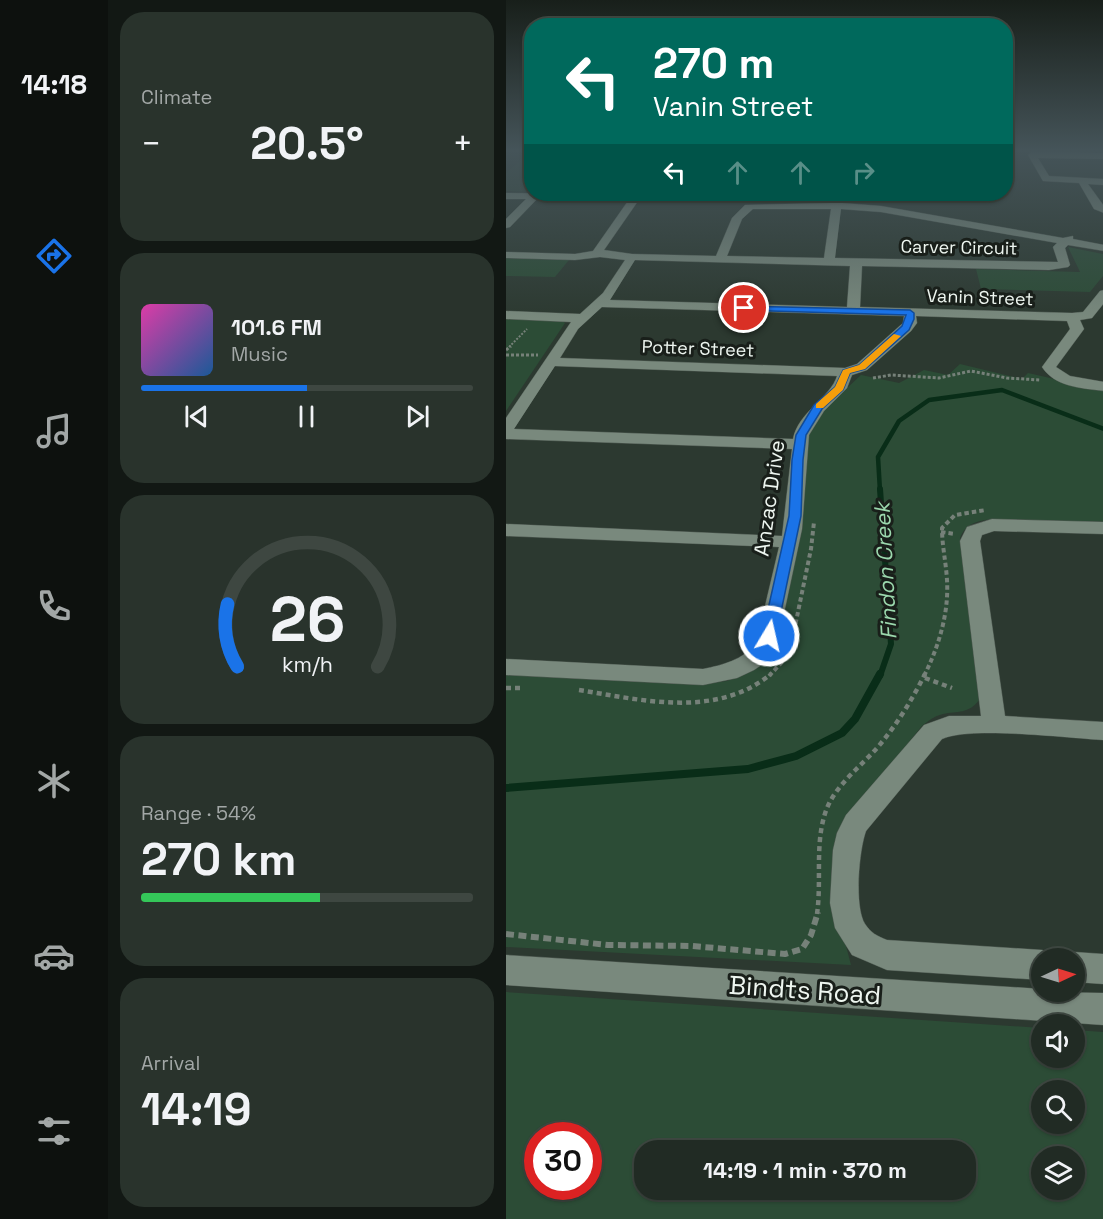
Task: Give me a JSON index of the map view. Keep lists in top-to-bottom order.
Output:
{
  "streets": {
    "street": [
      "Carver Circuit",
      "Vanin Street",
      "Potter Street",
      "Anzac Drive",
      "Bindts Road"
    ]
  },
  "crossings": [
    ["Potter Street", "Anzac Drive"]
  ],
  "water": ["Findon Creek"],
  "north": "right",
  "page": {
    "tabs": "14:18",
    "tile": [
      "Climate",
      ["Range · 54%", "270 km"],
      ["Arrival", "14:19"]
    ],
    "turn": ["270 m", "Vanin Street"],
    "heat": ["−", "20.5°", "+"],
    "song": ["101.6 FM", "Music"],
    "limit": "30",
    "trip": "14:19 · 1 min · 370 m",
    "gauge": ["26", "km/h"]
  }
}
